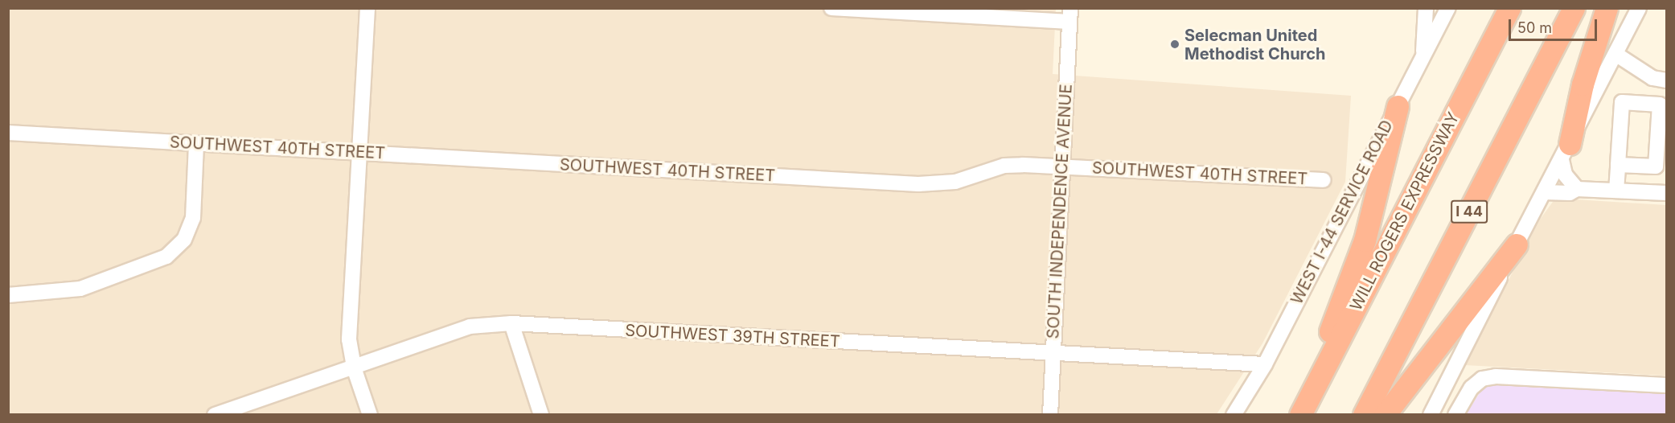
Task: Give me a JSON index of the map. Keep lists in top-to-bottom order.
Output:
{
  "streets": {
    "highway": ["WILL ROGERS EXPRESSWAY", "I 44"],
    "street": [
      "SOUTHWEST 40TH STREET",
      "SOUTH INDEPENDENCE AVENUE",
      "WEST I-44 SERVICE ROAD",
      "SOUTHWEST 39TH STREET"
    ]
  },
  "crossings": [
    ["SOUTHWEST 40TH STREET", "SOUTH INDEPENDENCE AVENUE"],
    ["SOUTH INDEPENDENCE AVENUE", "SOUTHWEST 39TH STREET"],
    ["WEST I-44 SERVICE ROAD", "SOUTHWEST 39TH STREET"]
  ],
  "places": ["Selecman United Methodist Church"],
  "scale_bar": "50 m"
}
